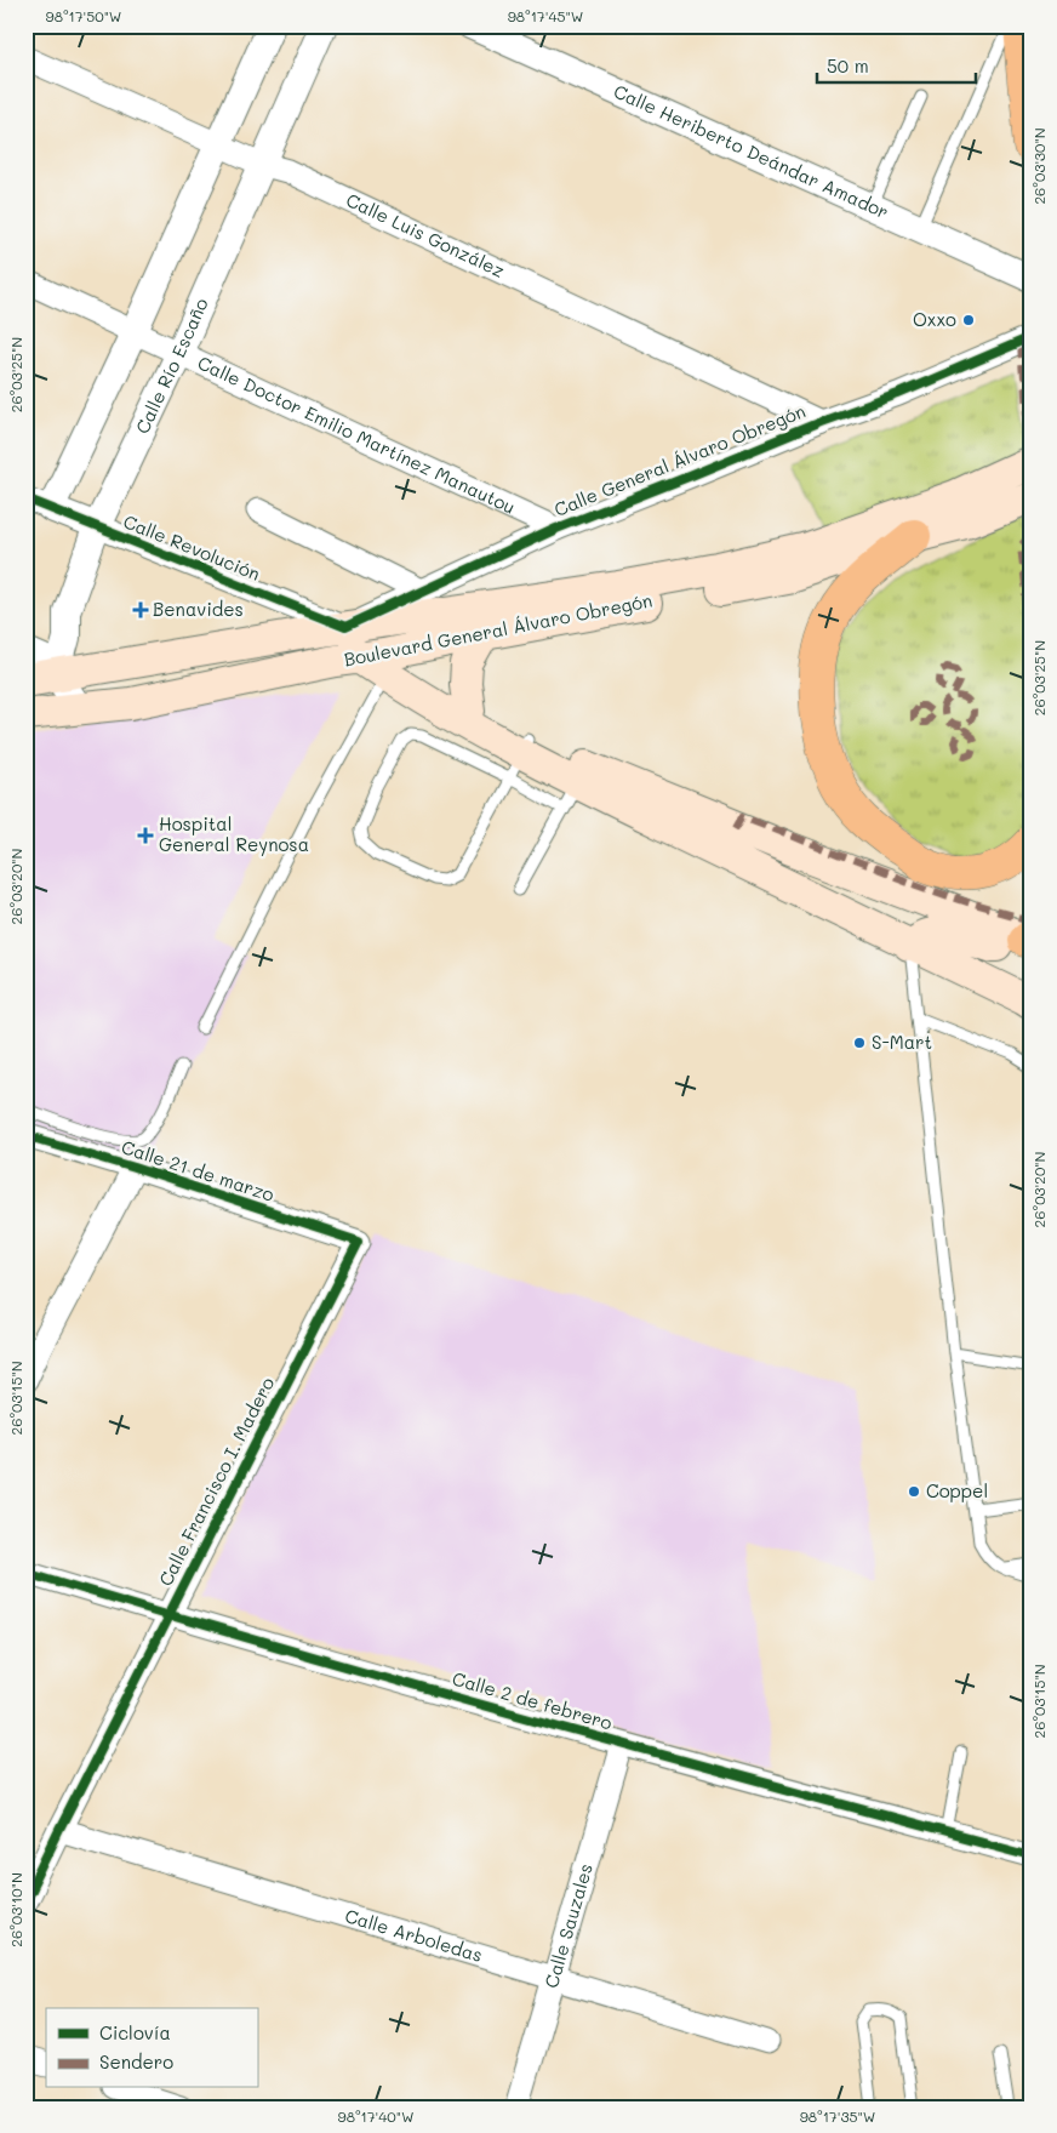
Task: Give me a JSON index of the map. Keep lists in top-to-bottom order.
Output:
{
  "streets": {
    "main road": ["Boulevard General Álvaro Obregón"],
    "street": [
      "Calle Heriberto Deándar Amador",
      "Calle Luis González",
      "Calle Río Escaño",
      "Calle Doctor Emilio Martínez Manautou",
      "Calle General Álvaro Obregón",
      "Calle Revolución",
      "Calle 21 de marzo",
      "Calle Francisco I. Madero",
      "Calle 2 de febrero",
      "Calle Sauzales",
      "Calle Arboledas"
    ]
  },
  "crossings": [
    ["Calle Luis González", "Calle Río Escaño"],
    ["Calle Luis González", "Calle General Álvaro Obregón"],
    ["Calle Río Escaño", "Calle Doctor Emilio Martínez Manautou"],
    ["Calle Río Escaño", "Calle Revolución"],
    ["Calle Río Escaño", "Boulevard General Álvaro Obregón"],
    ["Calle Doctor Emilio Martínez Manautou", "Calle General Álvaro Obregón"],
    ["Calle General Álvaro Obregón", "Calle Revolución"],
    ["Calle General Álvaro Obregón", "Boulevard General Álvaro Obregón"],
    ["Calle Revolución", "Boulevard General Álvaro Obregón"],
    ["Calle 21 de marzo", "Calle Francisco I. Madero"],
    ["Calle Francisco I. Madero", "Calle 2 de febrero"],
    ["Calle Francisco I. Madero", "Calle Arboledas"],
    ["Calle 2 de febrero", "Calle Sauzales"],
    ["Calle Sauzales", "Calle Arboledas"]
  ],
  "places": {
    "other": ["Oxxo", "S-Mart", "Coppel"],
    "health": ["Benavides", "Hospital General Reynosa"]
  },
  "legend": ["Ciclovía", "Sendero"],
  "scale_bar": "50 m",
  "coordinates": [
    "98°17'50\"W",
    "98°17'45\"W",
    "26°03'30\"N",
    "26°03'25\"N",
    "26°03'20\"N",
    "26°03'15\"N",
    "26°03'10\"N",
    "98°17'40\"W",
    "98°17'35\"W"
  ]
}
